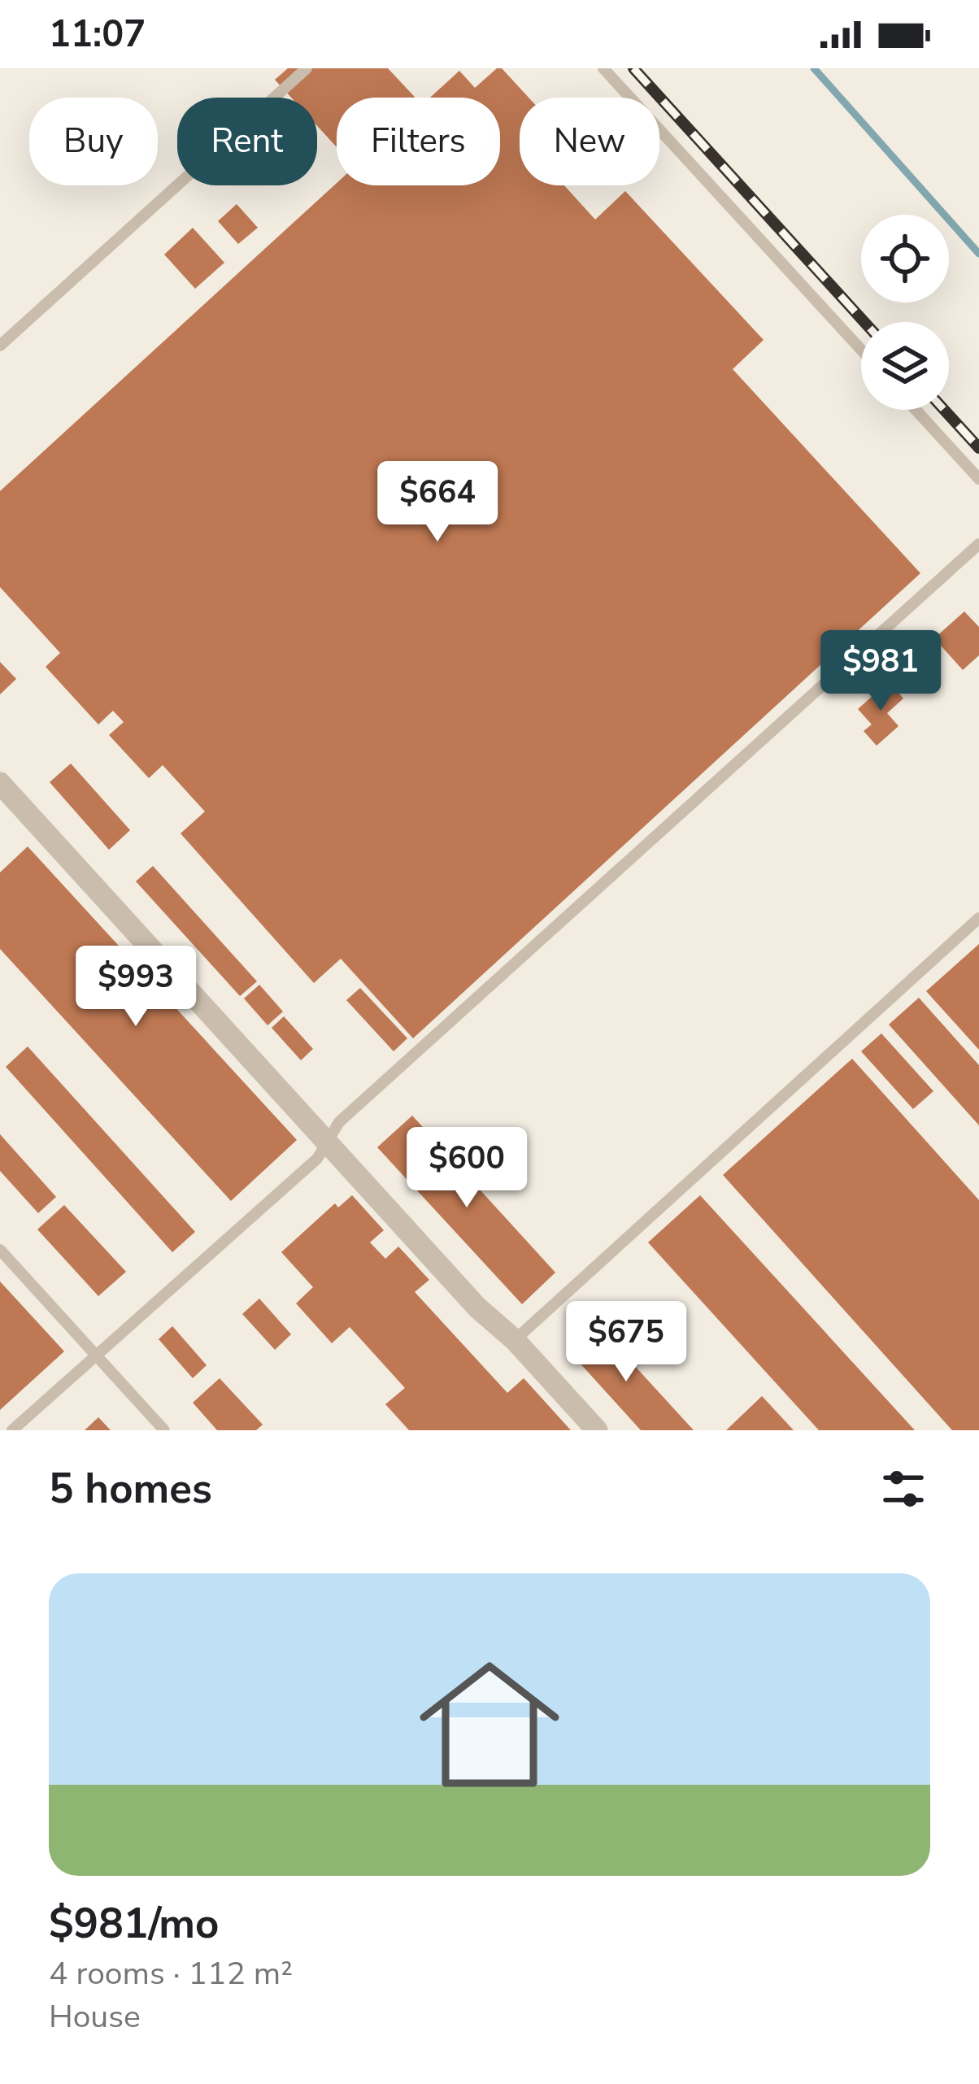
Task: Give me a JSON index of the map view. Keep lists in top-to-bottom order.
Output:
{
  "page": {
    "status": "11:07",
    "chip": [
      "Buy",
      "Rent",
      "Filters",
      "New"
    ],
    "price": [
      "$664",
      "$981",
      "$993",
      "$600",
      "$675"
    ],
    "heading": "5 homes",
    "list": [
      {
        "name": "$981/mo",
        "note": "4 rooms · 112 m² · House"
      }
    ]
  }
}
